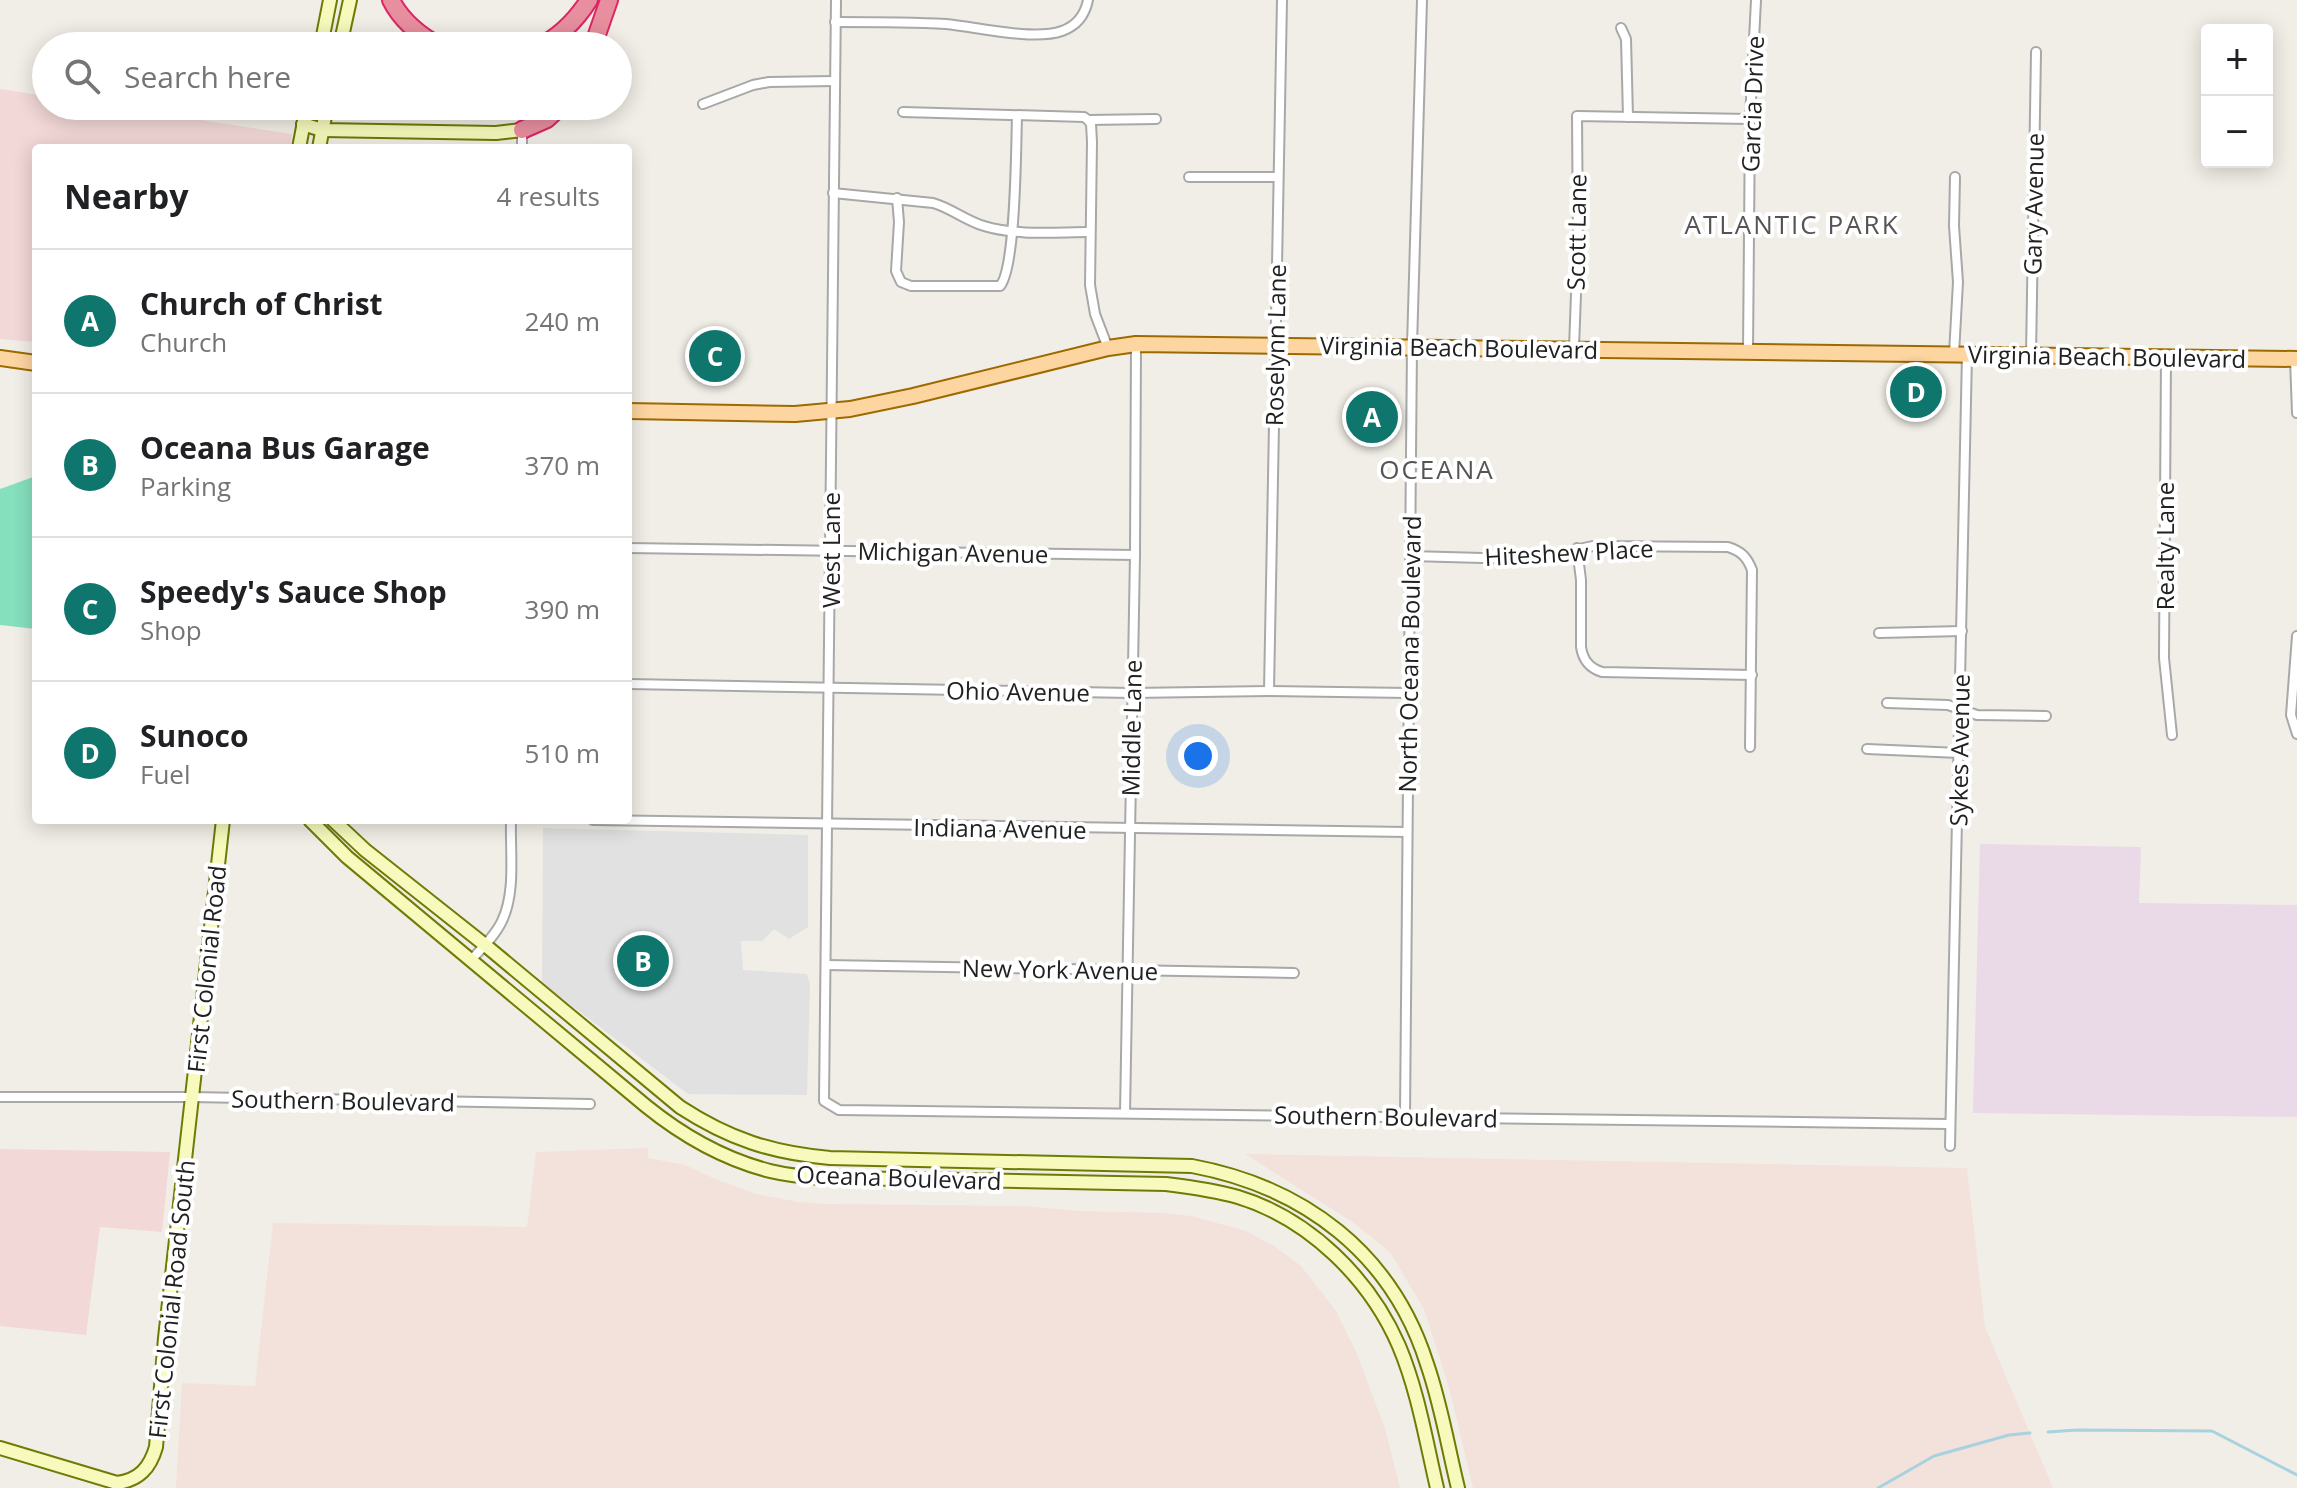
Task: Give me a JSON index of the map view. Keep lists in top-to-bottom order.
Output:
{
  "streets": {
    "main road": [
      "Virginia Beach Boulevard",
      "First Colonial Road",
      "Oceana Boulevard",
      "First Colonial Road South"
    ],
    "street": [
      "Garcia Drive",
      "Gary Avenue",
      "Scott Lane",
      "Roselynn Lane",
      "Realty Lane",
      "West Lane",
      "Michigan Avenue",
      "Hiteshew Place",
      "North Oceana Boulevard",
      "Ohio Avenue",
      "Middle Lane",
      "Sykes Avenue",
      "Indiana Avenue",
      "New York Avenue",
      "Southern Boulevard"
    ]
  },
  "crossings": [
    ["Garcia Drive", "Virginia Beach Boulevard"],
    ["Gary Avenue", "Virginia Beach Boulevard"],
    ["Scott Lane", "Virginia Beach Boulevard"],
    ["Roselynn Lane", "Virginia Beach Boulevard"],
    ["Roselynn Lane", "Ohio Avenue"],
    ["Virginia Beach Boulevard", "Realty Lane"],
    ["Virginia Beach Boulevard", "West Lane"],
    ["Virginia Beach Boulevard", "North Oceana Boulevard"],
    ["Virginia Beach Boulevard", "Middle Lane"],
    ["Virginia Beach Boulevard", "Sykes Avenue"],
    ["West Lane", "Michigan Avenue"],
    ["West Lane", "Ohio Avenue"],
    ["West Lane", "Indiana Avenue"],
    ["West Lane", "New York Avenue"],
    ["West Lane", "Southern Boulevard"],
    ["Michigan Avenue", "Middle Lane"],
    ["Hiteshew Place", "North Oceana Boulevard"],
    ["North Oceana Boulevard", "Ohio Avenue"],
    ["North Oceana Boulevard", "Indiana Avenue"],
    ["North Oceana Boulevard", "Southern Boulevard"],
    ["Ohio Avenue", "Middle Lane"],
    ["Middle Lane", "Indiana Avenue"],
    ["Middle Lane", "New York Avenue"],
    ["Middle Lane", "Southern Boulevard"],
    ["Sykes Avenue", "Southern Boulevard"],
    ["First Colonial Road", "Southern Boulevard"],
    ["First Colonial Road", "First Colonial Road South"]
  ],
  "districts": ["ATLANTIC PARK", "OCEANA"],
  "page": {
    "map_buttons": ["+", "−"],
    "search": "Search here",
    "heading": ["Nearby", "4 results"],
    "list": [
      {
        "mark": "A",
        "name": "Church of Christ",
        "note": "Church",
        "value": "240 m"
      },
      {
        "mark": "B",
        "name": "Oceana Bus Garage",
        "note": "Parking",
        "value": "370 m"
      },
      {
        "mark": "C",
        "name": "Speedy's Sauce Shop",
        "note": "Shop",
        "value": "390 m"
      },
      {
        "mark": "D",
        "name": "Sunoco",
        "note": "Fuel",
        "value": "510 m"
      }
    ],
    "pins": [
      "C",
      "D",
      "A",
      "B"
    ]
  }
}
